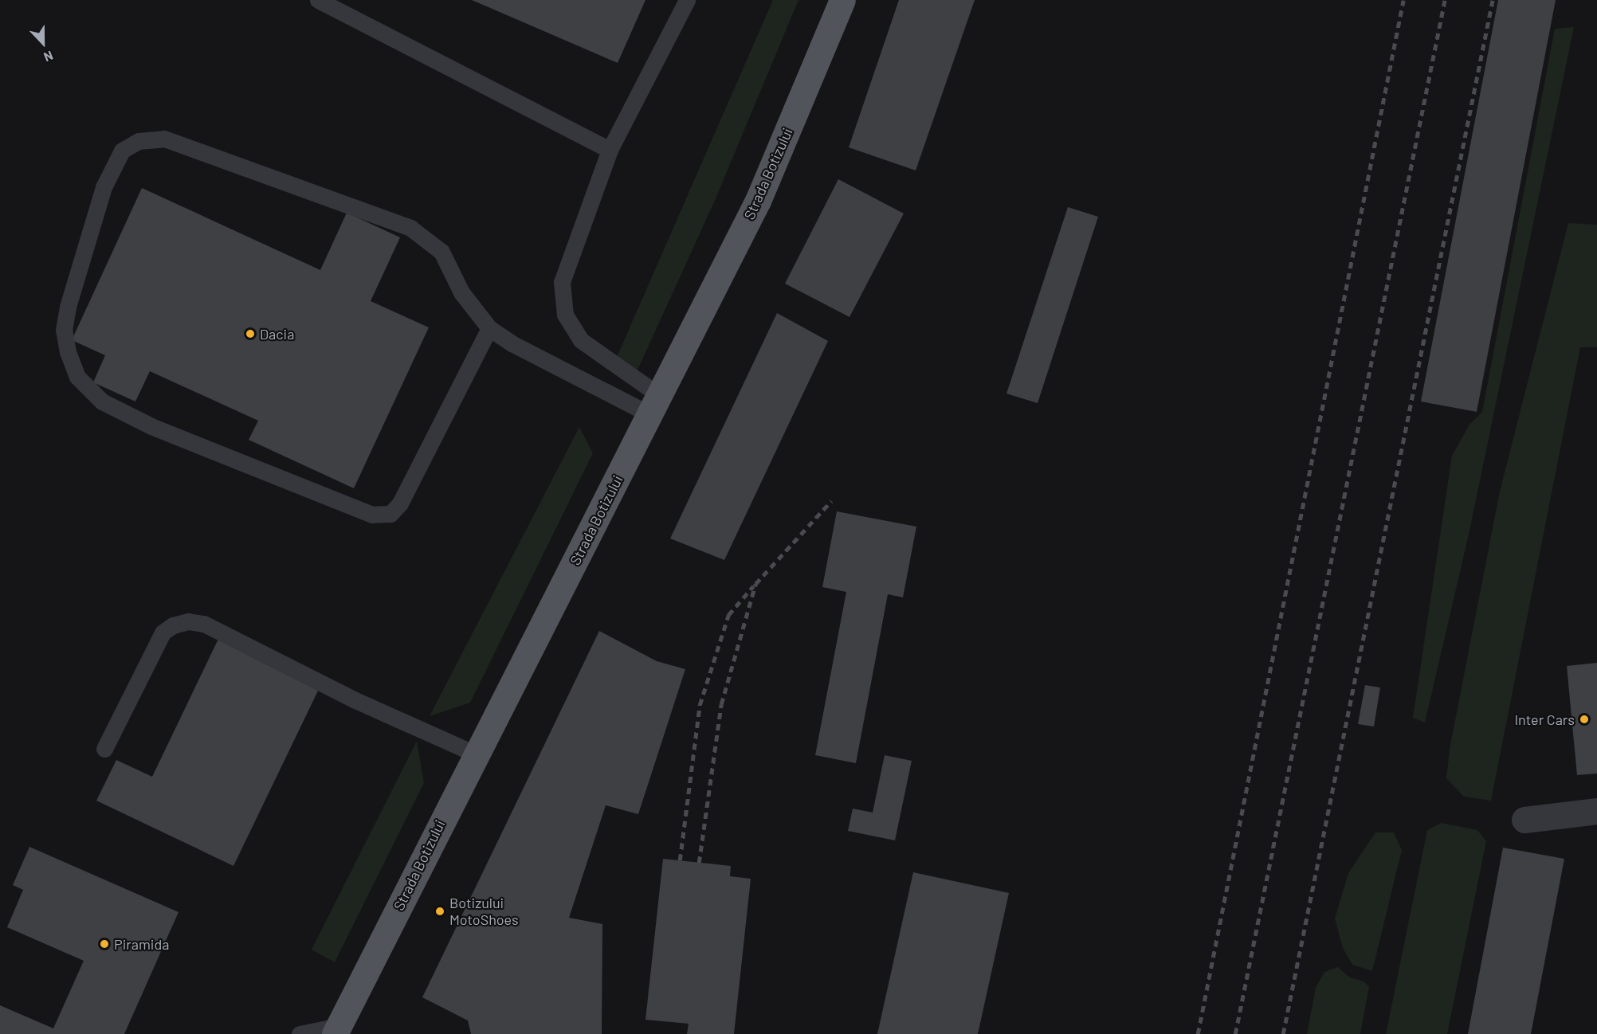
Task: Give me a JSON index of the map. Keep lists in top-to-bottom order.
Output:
{
  "streets": {
    "main road": ["Strada Botizului"]
  },
  "places": [
    "Dacia",
    "Inter Cars",
    "Botizului MotoShoes",
    "Piramida"
  ],
  "north": "bottom"
}
